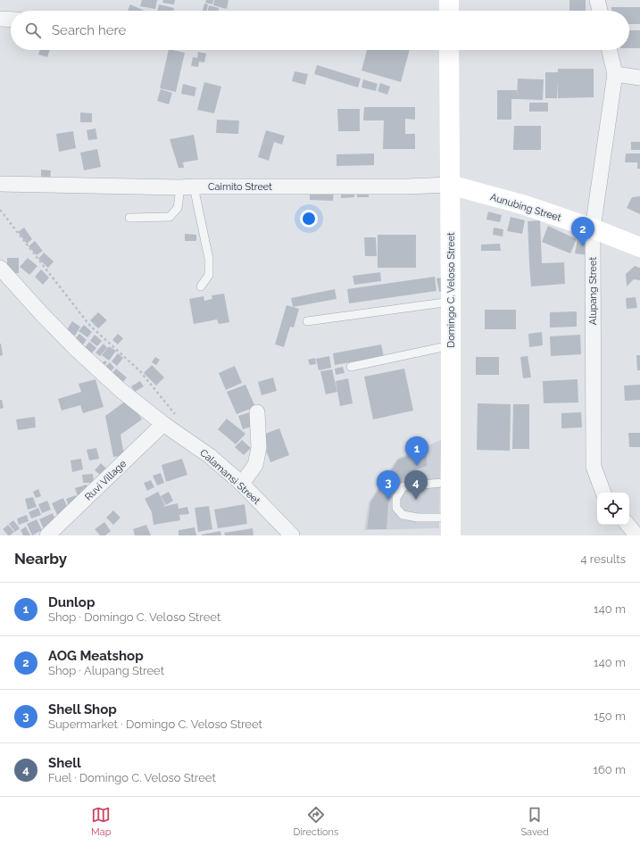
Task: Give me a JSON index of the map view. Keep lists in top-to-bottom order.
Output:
{
  "streets": {
    "main road": ["Aunubing Street", "Domingo C. Veloso Street"],
    "street": [
      "Caimito Street",
      "Alupang Street",
      "Calamansi Street",
      "Ruvi Village"
    ]
  },
  "crossings": [
    ["Caimito Street", "Aunubing Street"],
    ["Caimito Street", "Domingo C. Veloso Street"],
    ["Aunubing Street", "Domingo C. Veloso Street"],
    ["Aunubing Street", "Alupang Street"],
    ["Calamansi Street", "Ruvi Village"]
  ],
  "page": {
    "search": "Search here",
    "pins": [
      "2",
      "1",
      "3",
      "4"
    ],
    "heading": ["Nearby", "4 results"],
    "list": [
      {
        "mark": "1",
        "name": "Dunlop",
        "note": "Shop · Domingo C. Veloso Street",
        "value": "140 m"
      },
      {
        "mark": "2",
        "name": "AOG Meatshop",
        "note": "Shop · Alupang Street",
        "value": "140 m"
      },
      {
        "mark": "3",
        "name": "Shell Shop",
        "note": "Supermarket · Domingo C. Veloso Street",
        "value": "150 m"
      },
      {
        "mark": "4",
        "name": "Shell",
        "note": "Fuel · Domingo C. Veloso Street",
        "value": "160 m"
      }
    ],
    "nav": ["Map", "Directions", "Saved"]
  }
}
